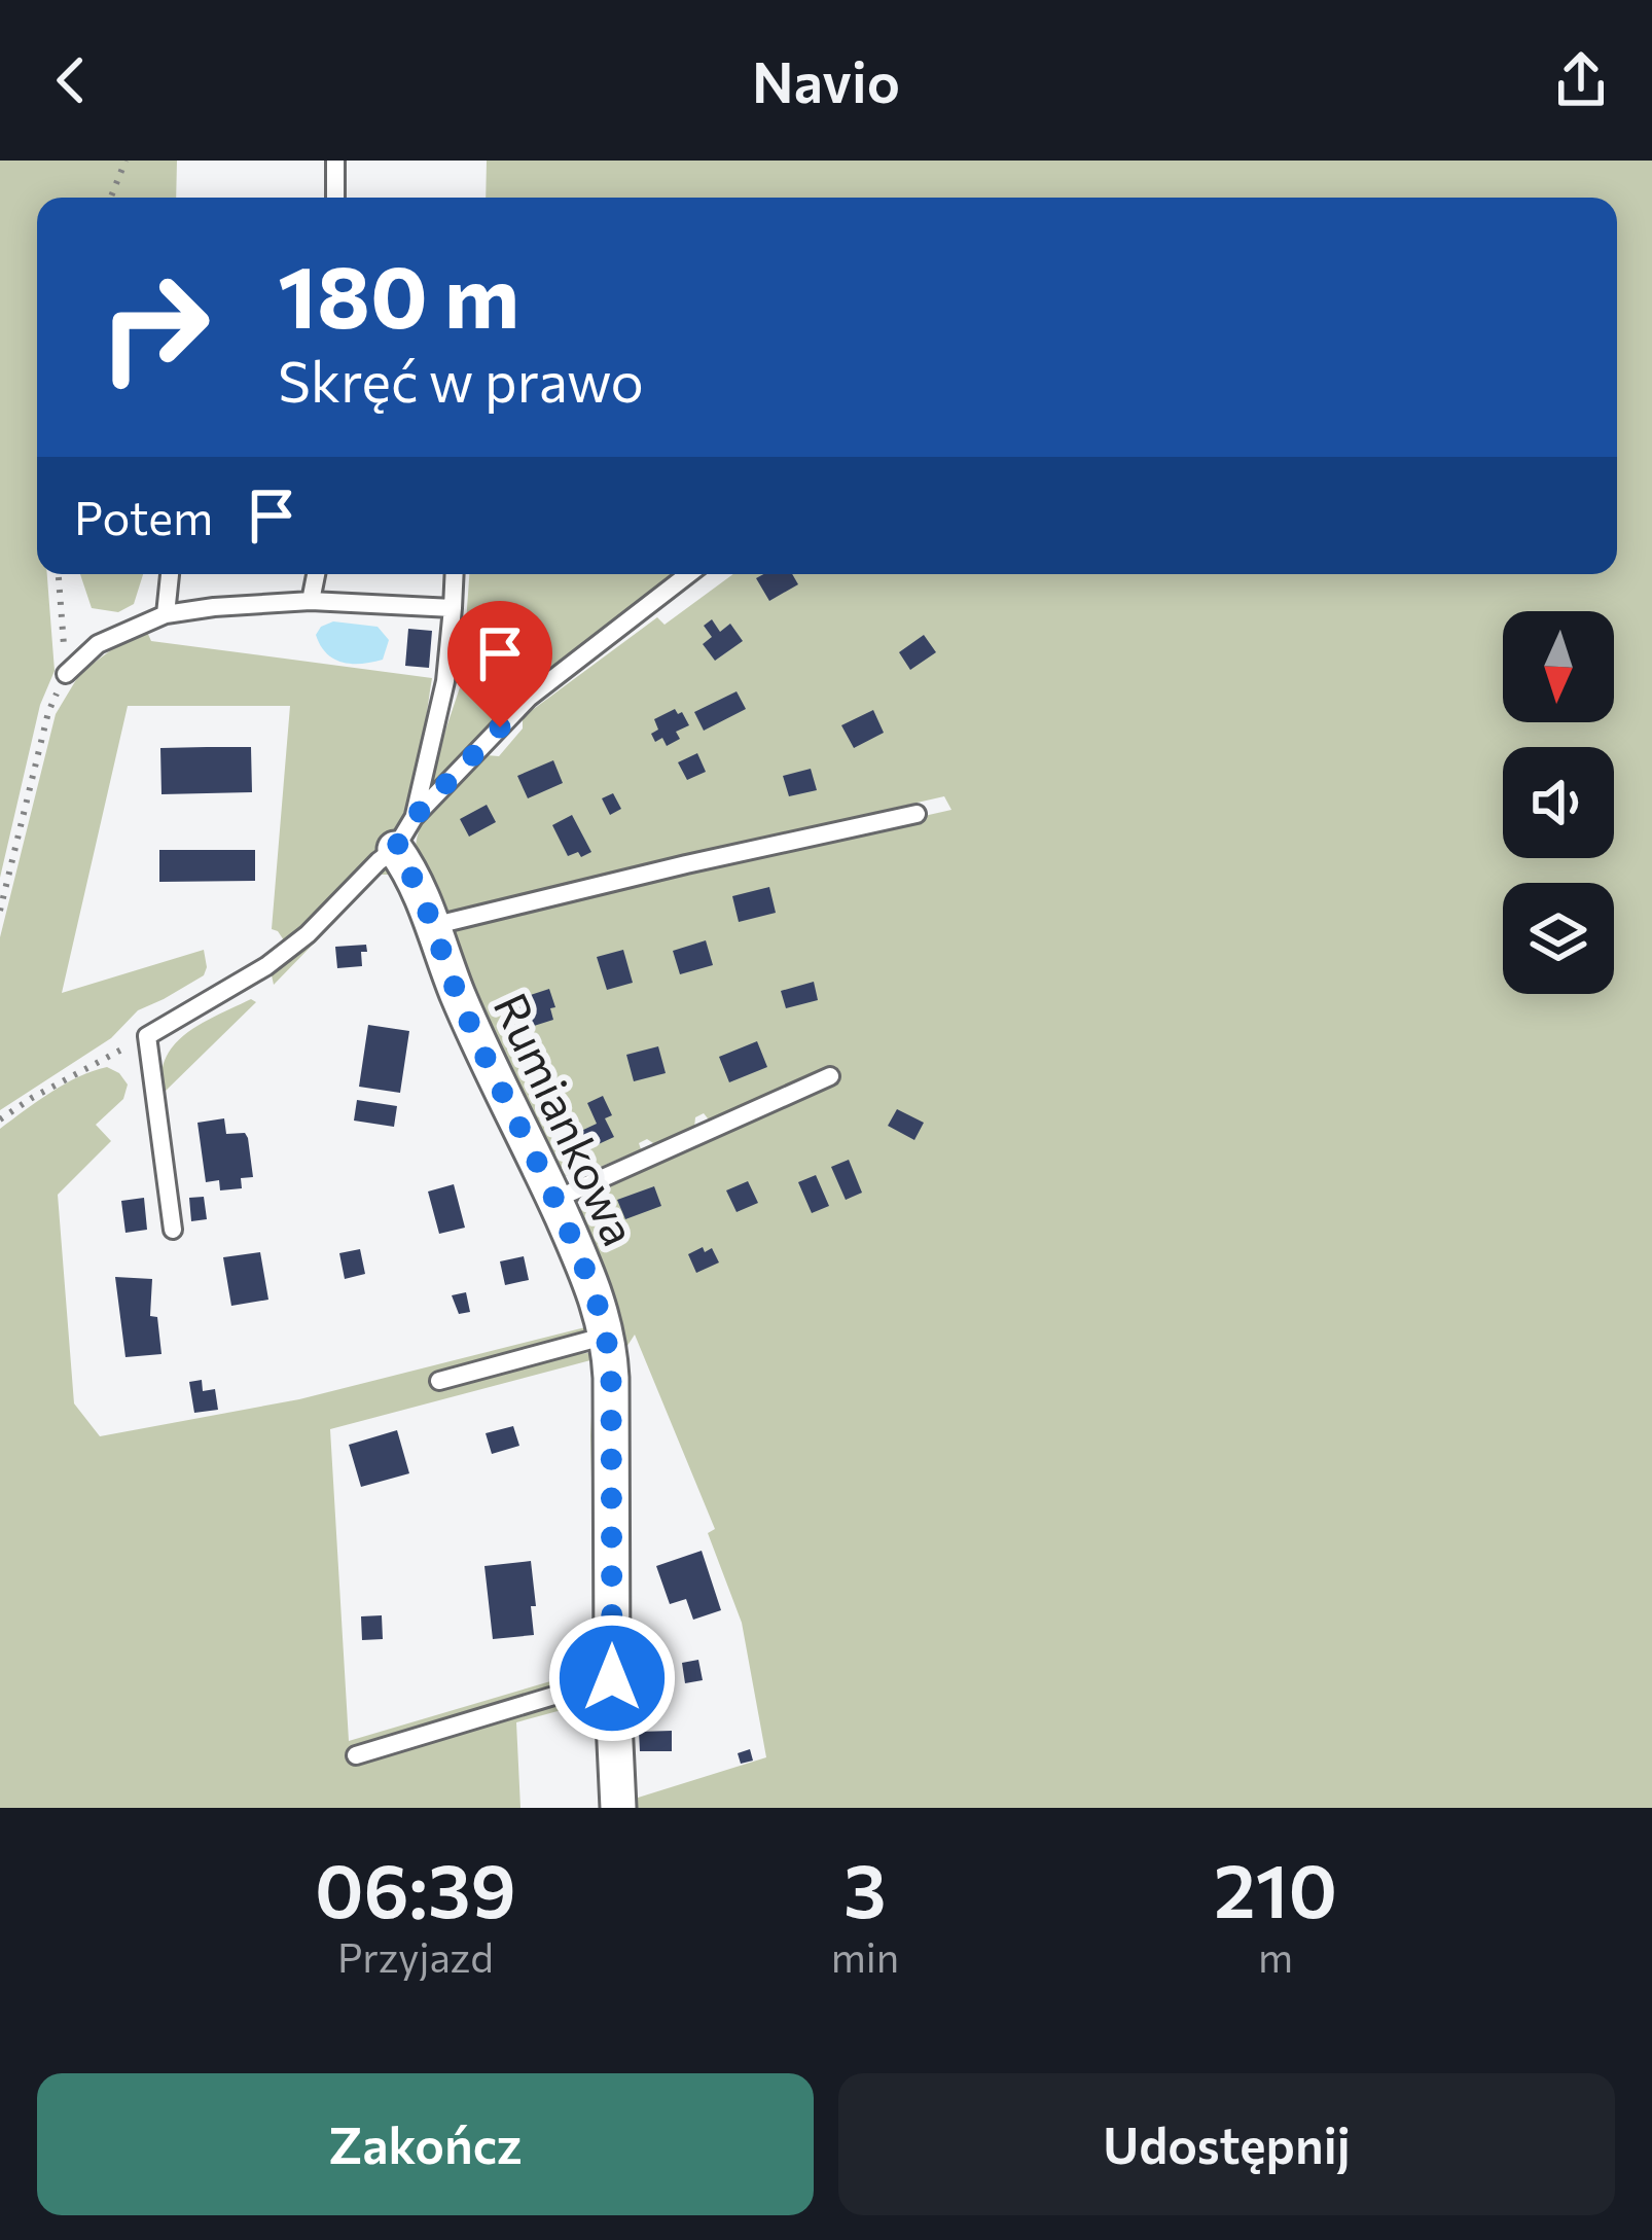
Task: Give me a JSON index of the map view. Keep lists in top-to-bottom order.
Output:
{
  "streets": {
    "street": ["Rumiankowa"]
  },
  "north": "bottom",
  "page": {
    "header": "Navio",
    "turn": ["180 m", "Skręć w prawo"],
    "then": "Potem",
    "eta": [
      "06:39",
      "Przyjazd",
      "3",
      "min",
      "210",
      "m"
    ],
    "buttons": ["Zakończ", "Udostępnij"]
  }
}
